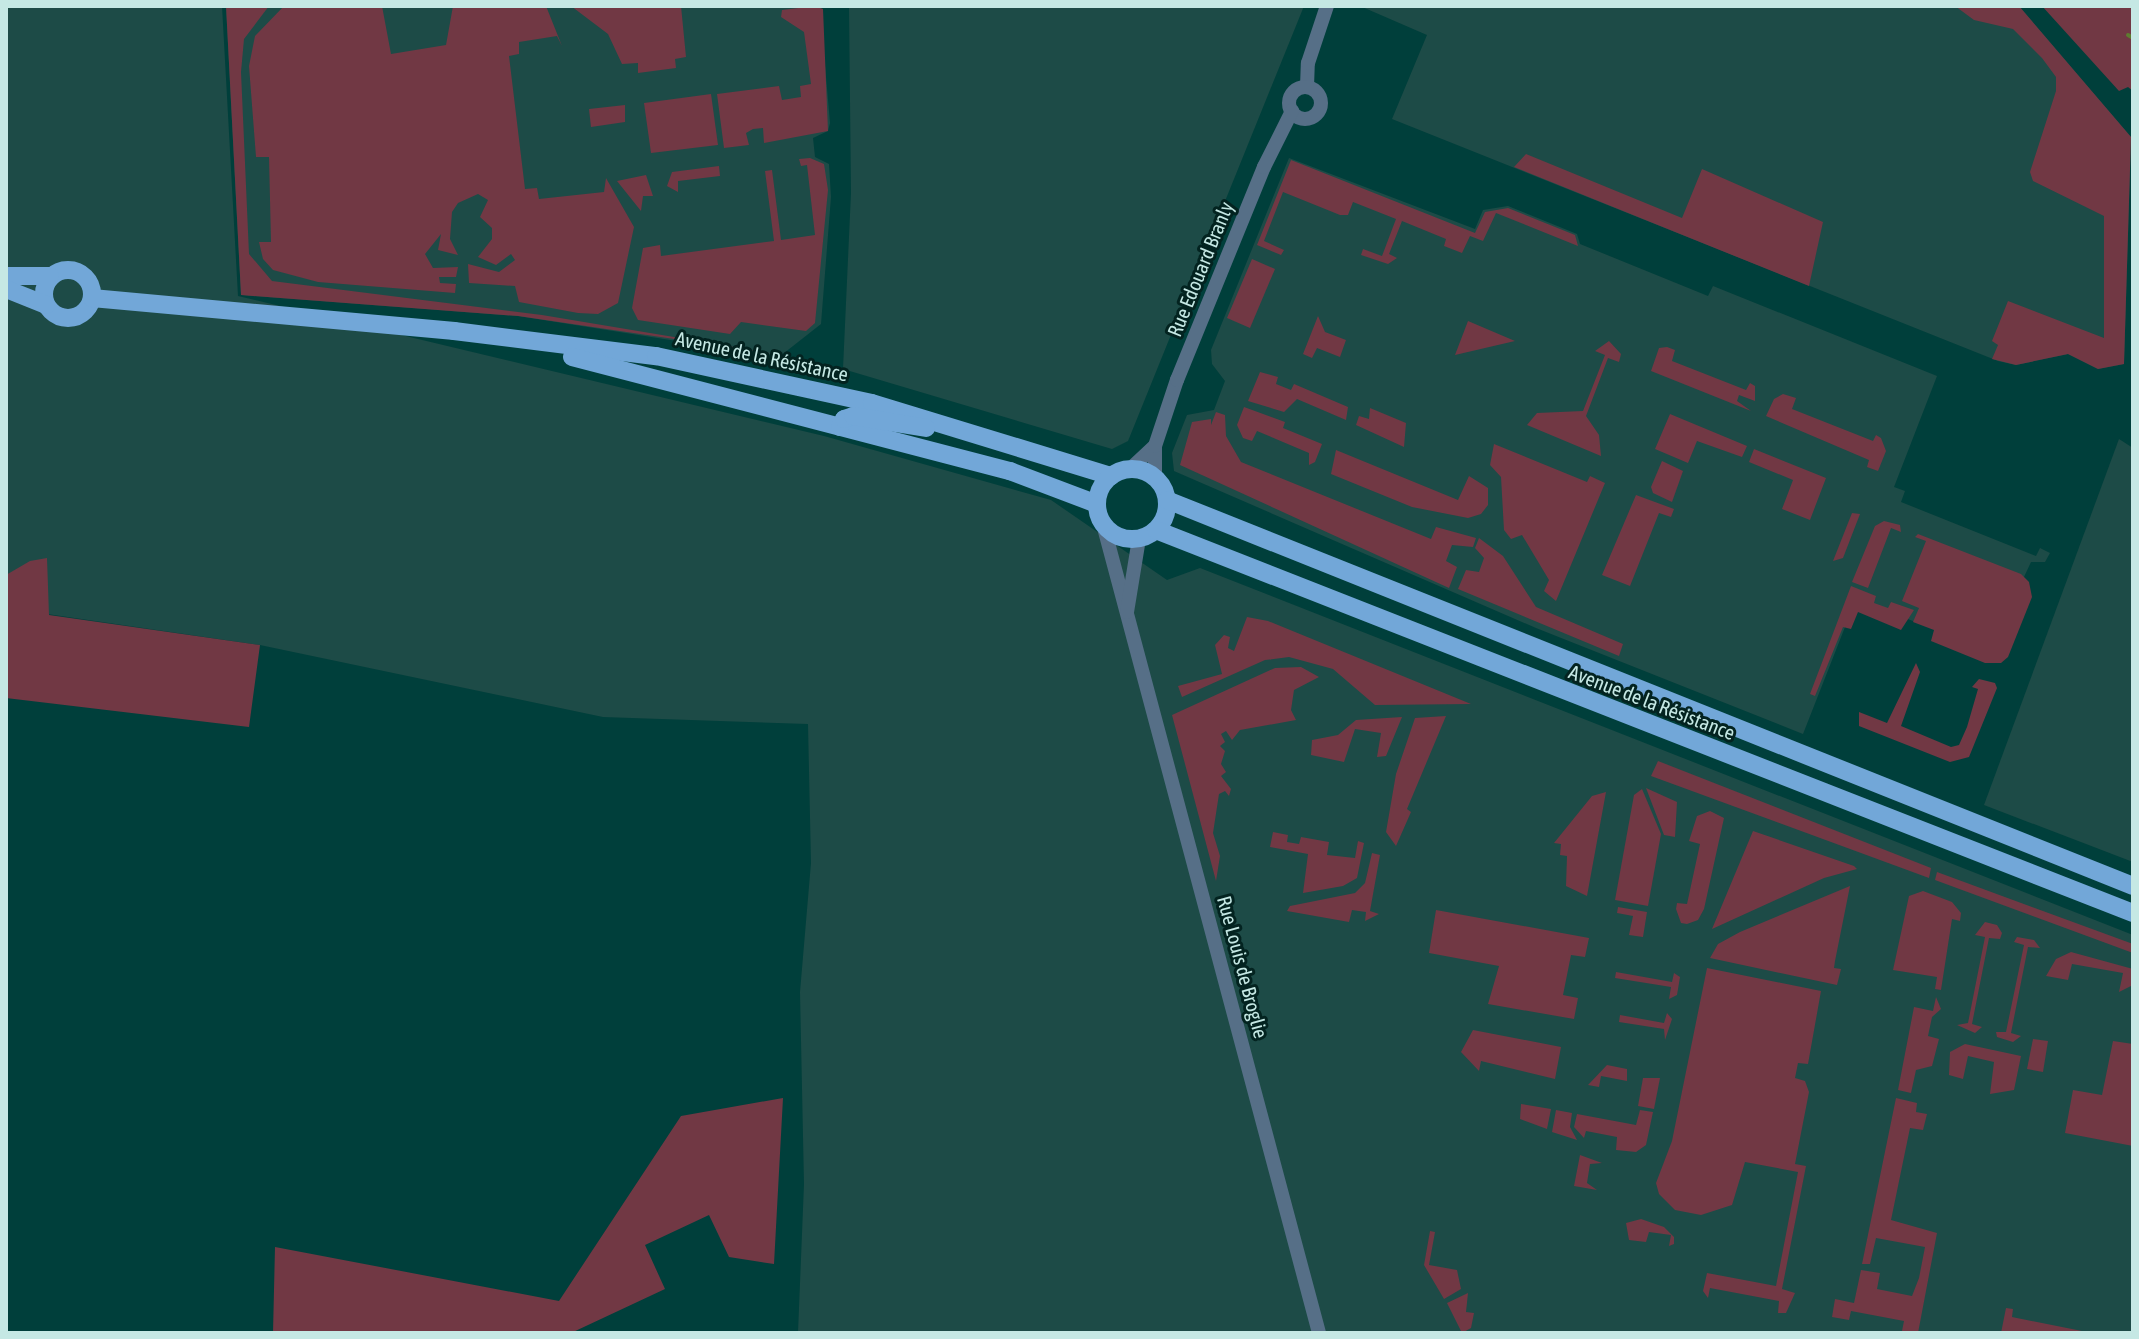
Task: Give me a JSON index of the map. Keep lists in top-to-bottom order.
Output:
{
  "streets": {
    "main road": ["Avenue de la Résistance"],
    "street": ["Rue Edouard Branly", "Rue Louis de Broglie"]
  },
  "crossings": [
    ["Rue Edouard Branly", "Avenue de la Résistance"],
    ["Rue Edouard Branly", "Rue Louis de Broglie"],
    ["Avenue de la Résistance", "Rue Louis de Broglie"]
  ]
}
